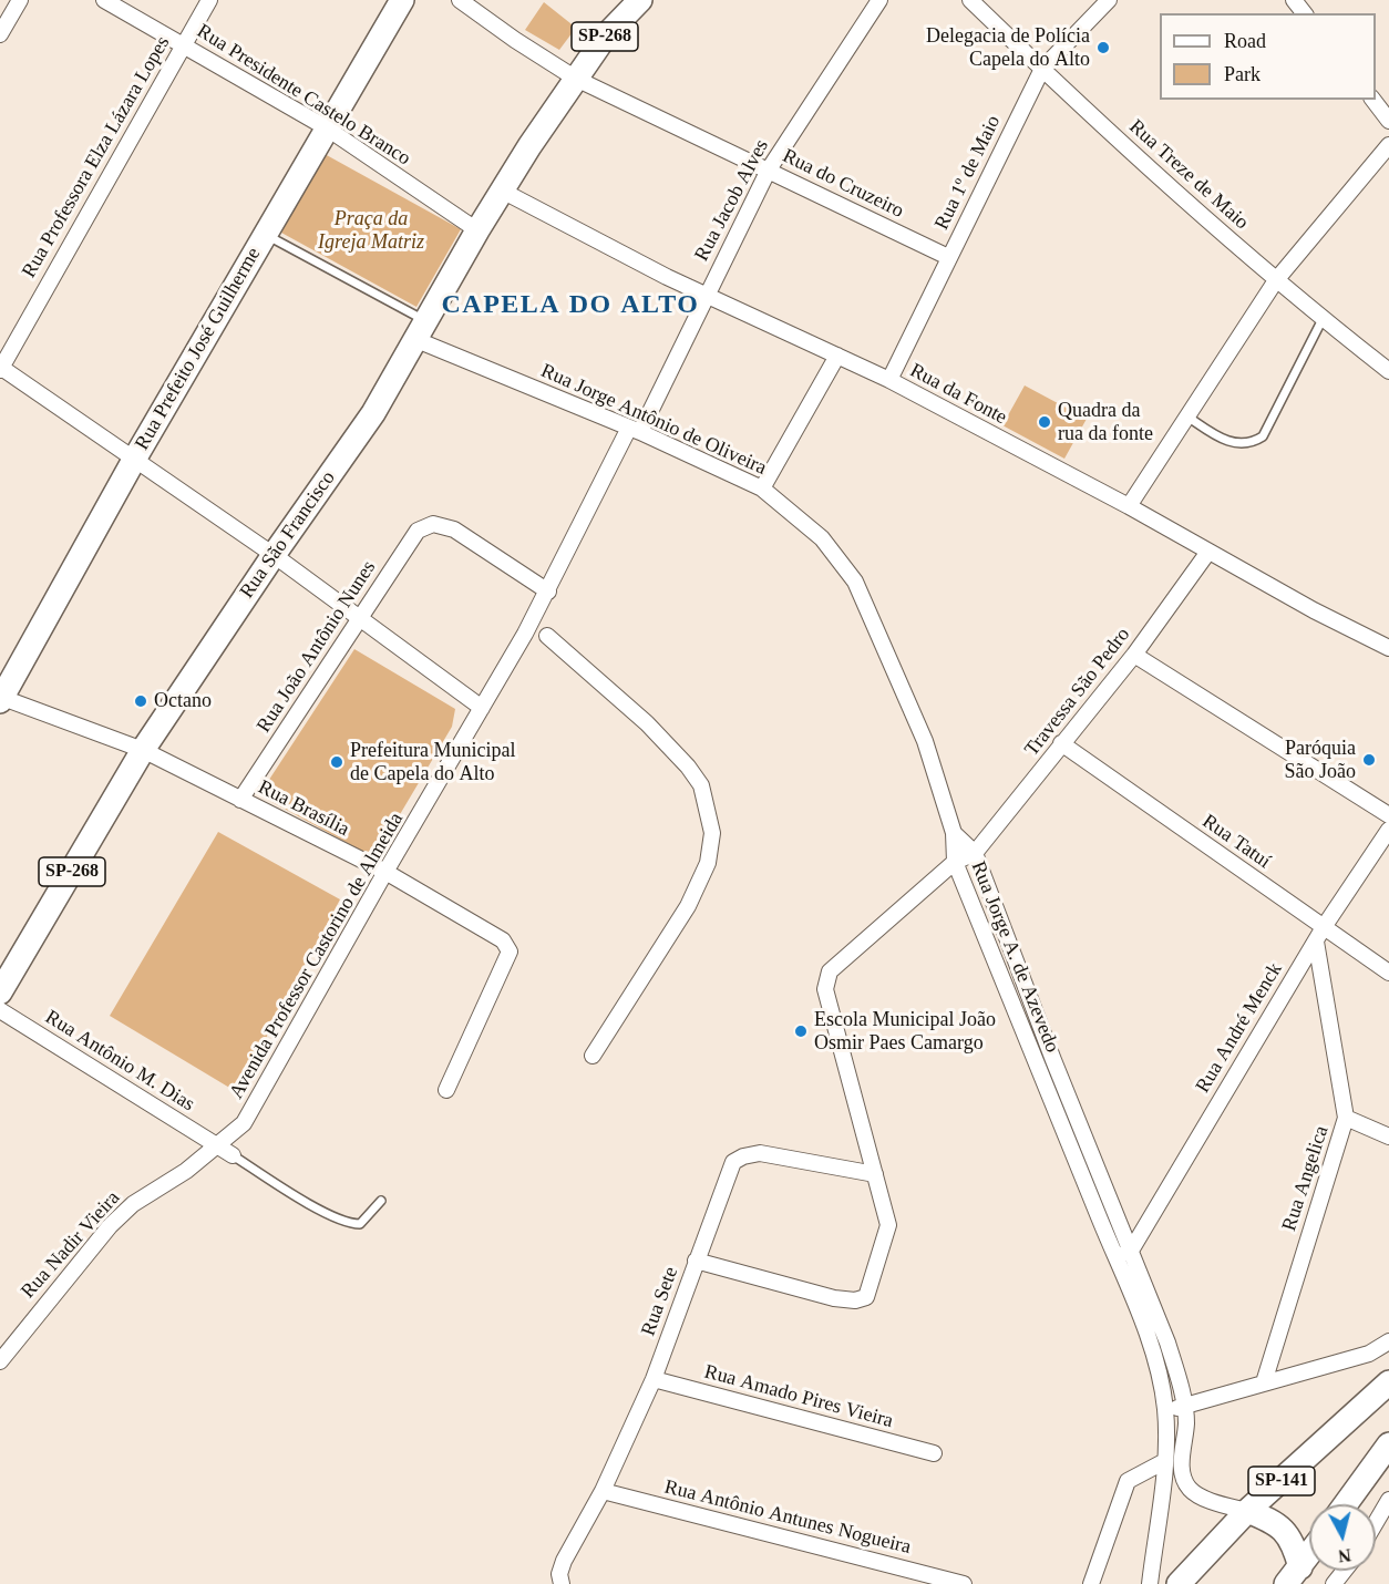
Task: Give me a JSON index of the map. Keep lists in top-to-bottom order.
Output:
{
  "streets": {
    "main road": [
      "SP-268",
      "Rua Prefeito José Guilherme",
      "Rua São Francisco",
      "SP-141"
    ],
    "street": [
      "Rua Presidente Castelo Branco",
      "Rua Professora Elza Lázara Lopes",
      "Rua 1º de Maio",
      "Rua Treze de Maio",
      "Rua do Cruzeiro",
      "Rua Jacob Alves",
      "Rua da Fonte",
      "Rua Jorge Antônio de Oliveira",
      "Rua João Antônio Nunes",
      "Travessa São Pedro",
      "Rua Brasília",
      "Rua Tatuí",
      "Avenida Professor Castorino de Almeida",
      "Rua Jorge A. de Azevedo",
      "Rua André Menck",
      "Rua Antônio M. Dias",
      "Rua Angelica",
      "Rua Nadir Vieira",
      "Rua Sete",
      "Rua Amado Pires Vieira",
      "Rua Antônio Antunes Nogueira"
    ]
  },
  "crossings": [
    ["SP-268", "Rua do Cruzeiro"],
    ["SP-268", "Rua São Francisco"],
    ["Rua Presidente Castelo Branco", "Rua Professora Elza Lázara Lopes"],
    ["Rua Presidente Castelo Branco", "Rua Prefeito José Guilherme"],
    ["Rua Presidente Castelo Branco", "Rua São Francisco"],
    ["Rua 1º de Maio", "Rua Treze de Maio"],
    ["Rua 1º de Maio", "Rua do Cruzeiro"],
    ["Rua 1º de Maio", "Rua da Fonte"],
    ["Rua do Cruzeiro", "Rua Jacob Alves"],
    ["Rua do Cruzeiro", "Rua São Francisco"],
    ["Rua Jacob Alves", "Rua da Fonte"],
    ["Rua Jacob Alves", "Rua Jorge Antônio de Oliveira"],
    ["Rua Jacob Alves", "Avenida Professor Castorino de Almeida"],
    ["Rua Prefeito José Guilherme", "Rua Brasília"],
    ["Rua da Fonte", "Rua São Francisco"],
    ["Rua da Fonte", "Travessa São Pedro"],
    ["Rua Jorge Antônio de Oliveira", "Rua São Francisco"],
    ["Rua Jorge Antônio de Oliveira", "Avenida Professor Castorino de Almeida"],
    ["Rua Jorge Antônio de Oliveira", "Rua Jorge A. de Azevedo"],
    ["Rua São Francisco", "Rua Brasília"],
    ["Rua João Antônio Nunes", "Rua Brasília"],
    ["Rua João Antônio Nunes", "Avenida Professor Castorino de Almeida"],
    ["Travessa São Pedro", "Rua Tatuí"],
    ["Travessa São Pedro", "Rua Jorge A. de Azevedo"],
    ["Rua Brasília", "Avenida Professor Castorino de Almeida"],
    ["Rua Tatuí", "Rua André Menck"],
    ["Avenida Professor Castorino de Almeida", "Rua Antônio M. Dias"],
    ["Avenida Professor Castorino de Almeida", "Rua Nadir Vieira"],
    ["Rua Jorge A. de Azevedo", "Rua André Menck"],
    ["Rua Jorge A. de Azevedo", "SP-141"],
    ["Rua André Menck", "Rua Angelica"],
    ["Rua Sete", "Rua Amado Pires Vieira"],
    ["Rua Sete", "Rua Antônio Antunes Nogueira"]
  ],
  "districts": ["CAPELA DO ALTO"],
  "parks": ["Praça da Igreja Matriz"],
  "places": [
    "Delegacia de Polícia Capela do Alto",
    "Quadra da rua da fonte",
    "Octano",
    "Paróquia São João",
    "Prefeitura Municipal de Capela do Alto",
    "Escola Municipal João Osmir Paes Camargo"
  ],
  "legend": ["Road", "Park"],
  "north": "bottom"
}
